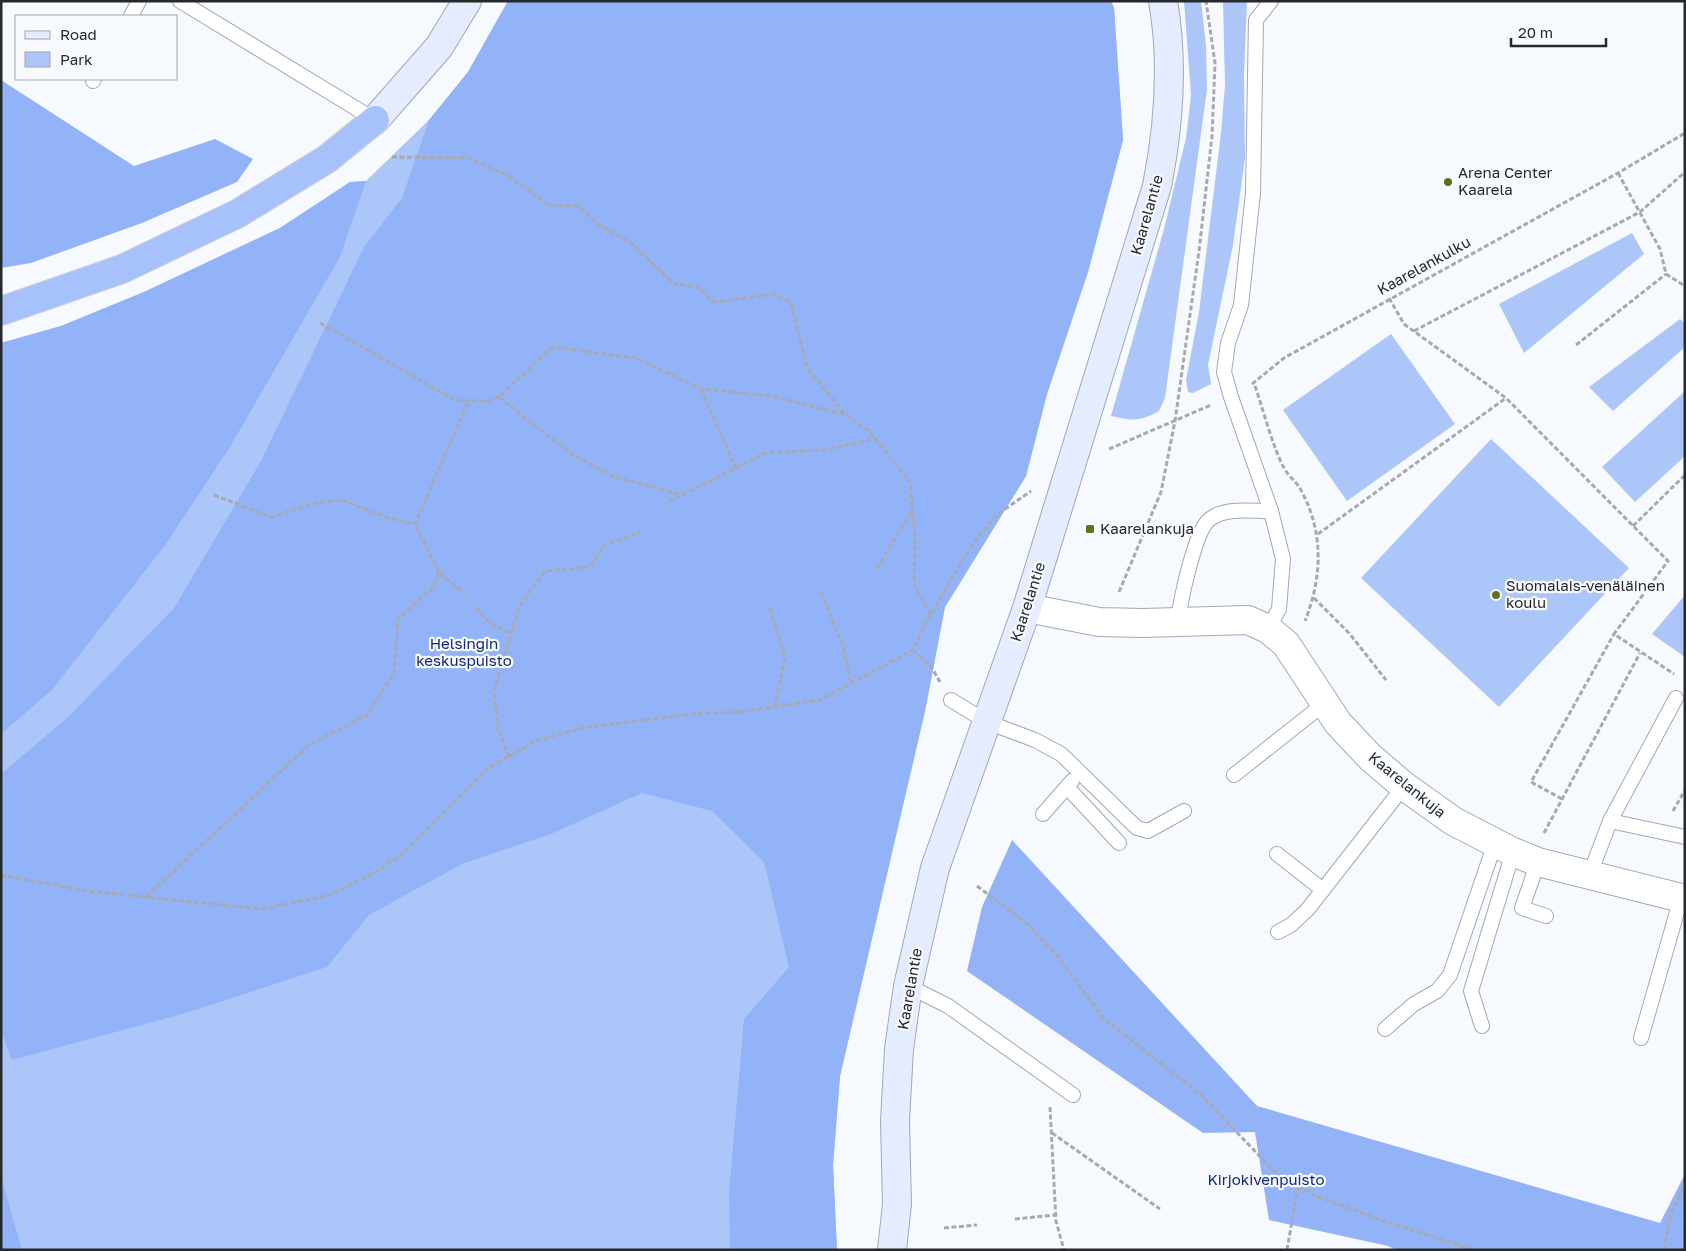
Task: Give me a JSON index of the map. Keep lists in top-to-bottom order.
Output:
{
  "streets": {
    "main road": ["Kaarelantie"],
    "street": ["Kaarelankuja"],
    "path": ["Kaarelankulku"]
  },
  "crossings": [
    ["Kaarelantie", "Kaarelankuja"]
  ],
  "parks": ["Helsingin keskuspuisto", "Kirjokivenpuisto"],
  "places": {
    "other": ["Arena Center Kaarela", "Suomalais-venäläinen koulu"],
    "transit": ["Kaarelankuja"]
  },
  "legend": ["Road", "Park"],
  "scale_bar": "20 m"
}
